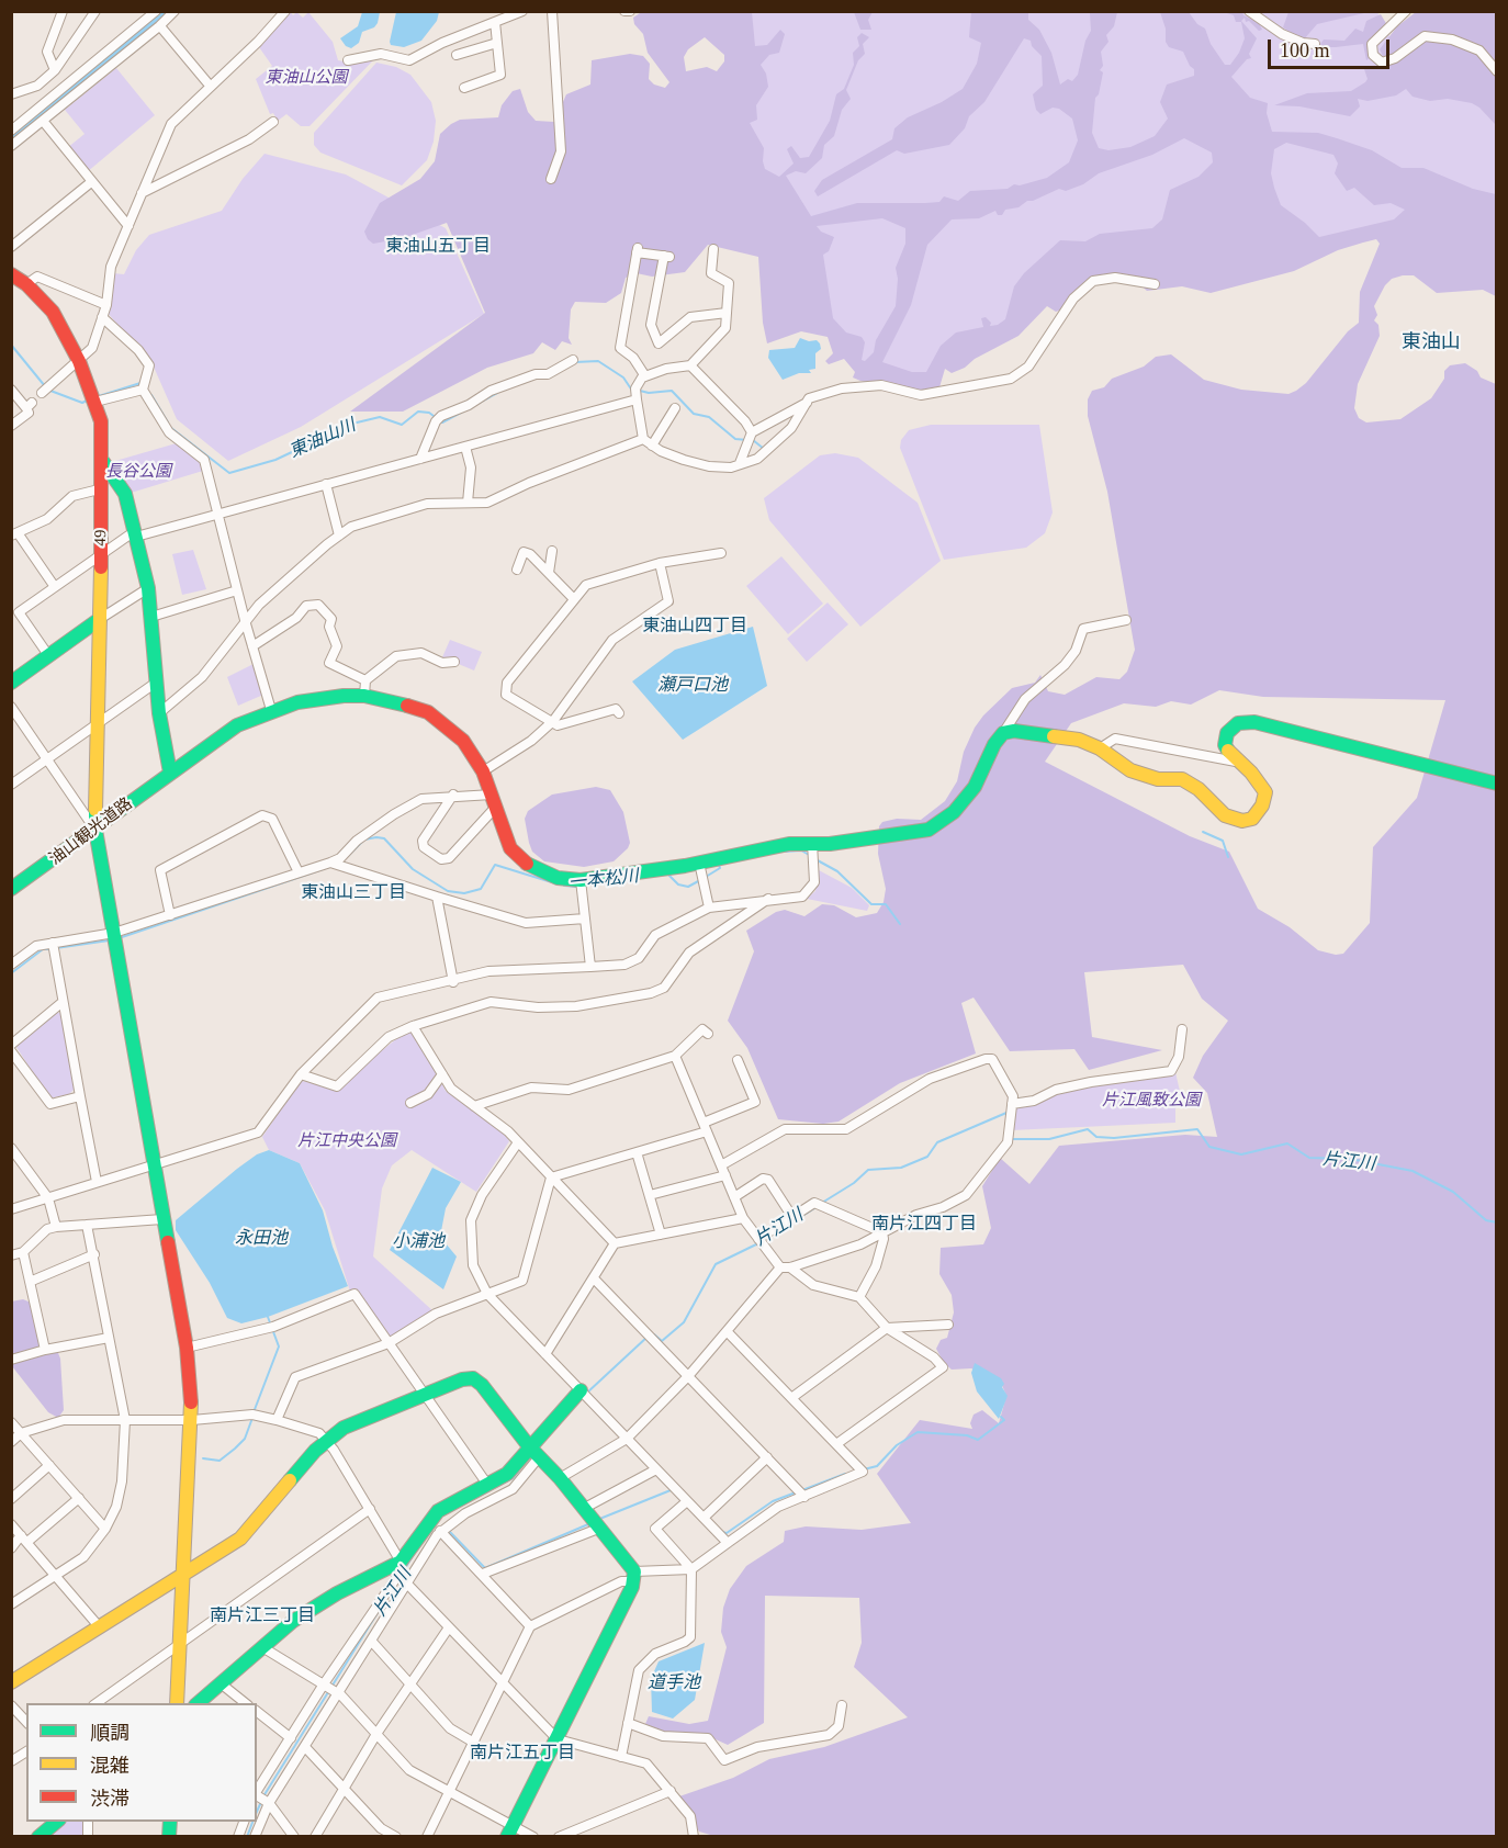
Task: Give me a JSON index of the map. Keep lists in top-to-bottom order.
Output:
{
  "streets": {
    "street": ["49", "油山観光道路"]
  },
  "crossings": [
    ["49", "油山観光道路"]
  ],
  "districts": [
    "東油山五丁目",
    "東油山",
    "東油山四丁目",
    "東油山三丁目",
    "南片江四丁目",
    "南片江三丁目",
    "南片江五丁目"
  ],
  "water": [
    "東油山川",
    "瀬戸口池",
    "一本松川",
    "片江川",
    "永田池",
    "小浦池",
    "道手池"
  ],
  "parks": [
    "東油山公園",
    "長谷公園",
    "片江風致公園",
    "片江中央公園"
  ],
  "legend": ["順調", "混雑", "渋滞"],
  "scale_bar": "100 m"
}
